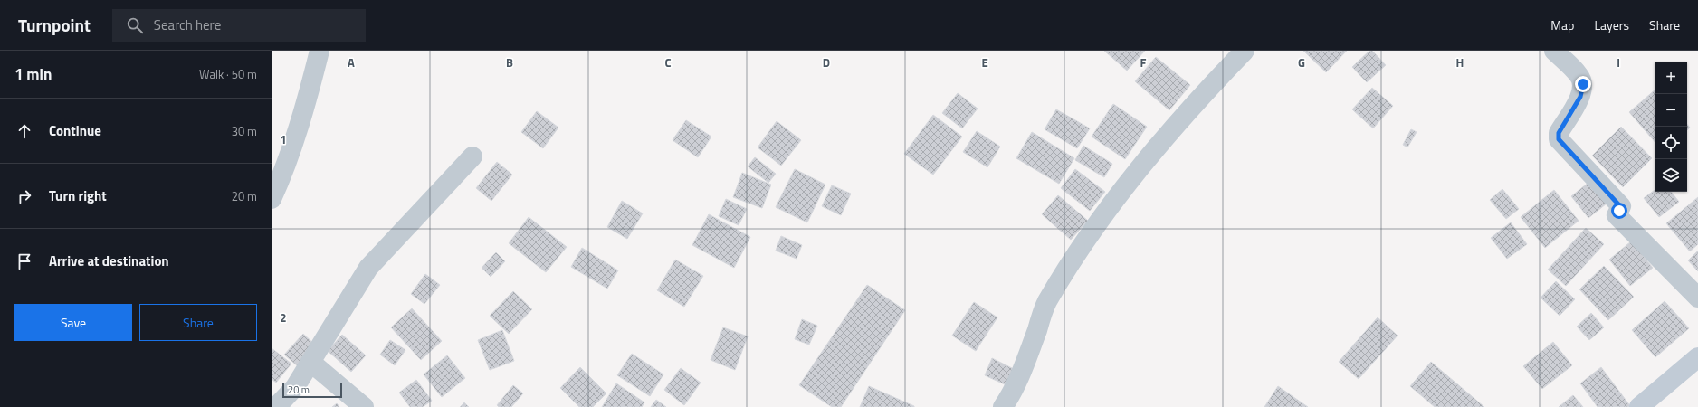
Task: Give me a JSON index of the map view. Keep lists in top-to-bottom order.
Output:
{
  "scale_bar": "20 m",
  "page": {
    "header": "Turnpoint",
    "search": "Search here",
    "nav": ["Map", "Layers", "Share"],
    "heading": ["1 min", "Walk · 50 m"],
    "map_buttons": ["+", "−"],
    "list": [
      ["Continue", "30 m"],
      ["Turn right", "20 m"],
      "Arrive at destination"
    ],
    "buttons": ["Save", "Share"],
    "scale": "20 m"
  },
  "grid": {
    "columns": [
      "A",
      "B",
      "C",
      "D",
      "E",
      "F",
      "G",
      "H",
      "I"
    ],
    "rows": ["1", "2"]
  }
}
